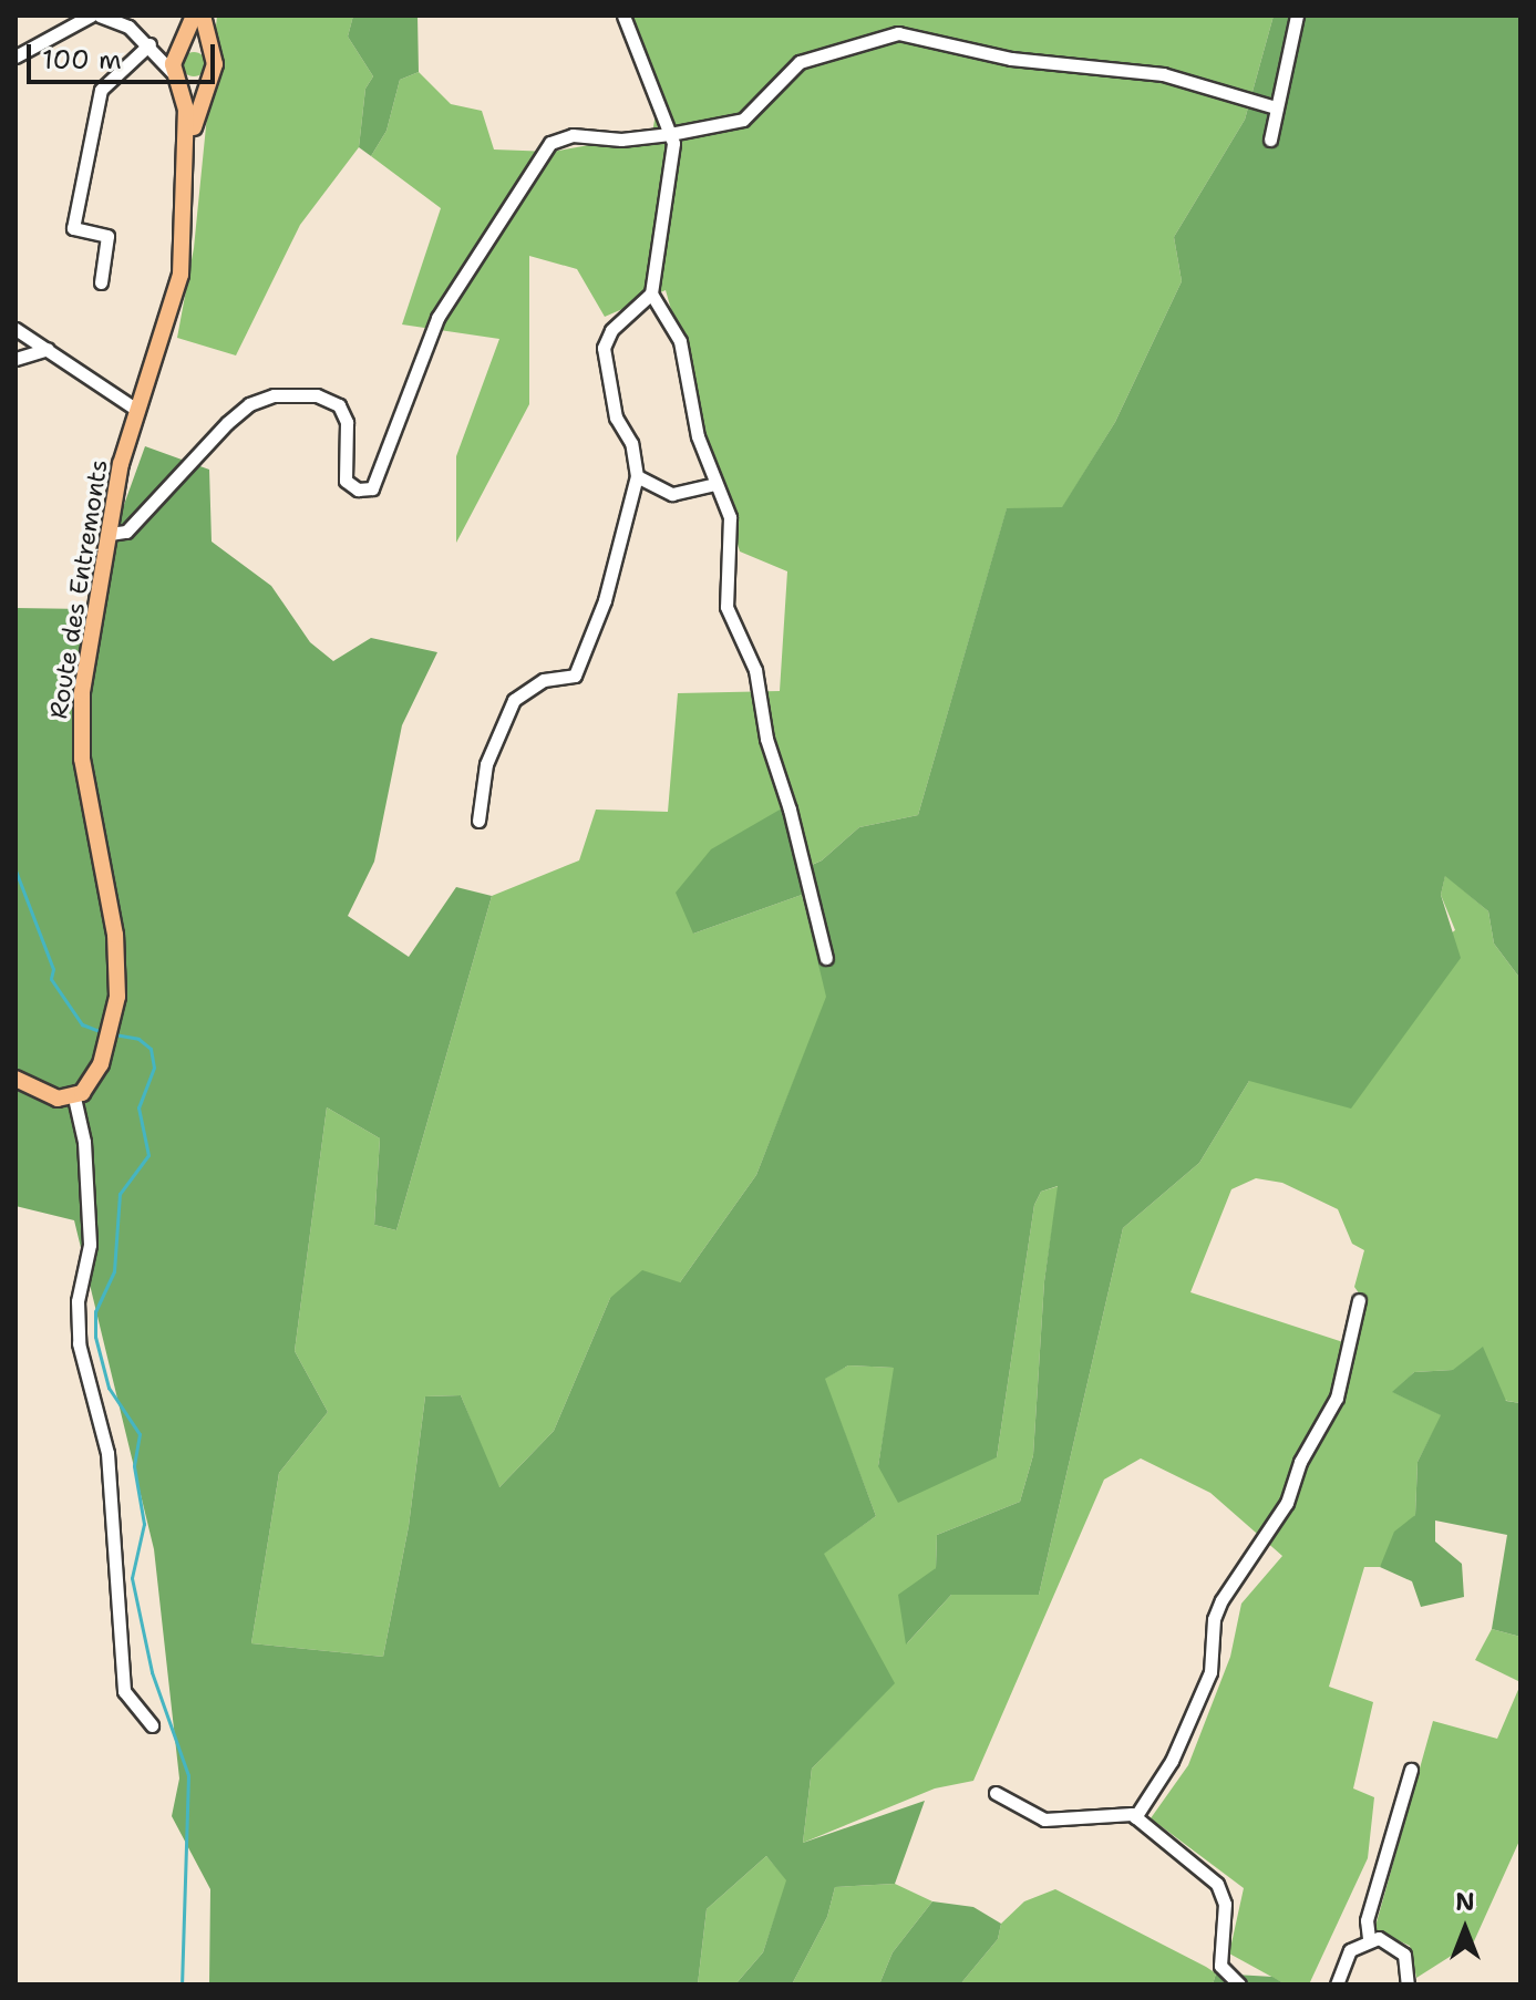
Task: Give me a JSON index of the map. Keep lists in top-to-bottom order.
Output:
{
  "streets": {
    "main road": ["Route des Entremonts"]
  },
  "scale_bar": "100 m",
  "north": "top"
}
